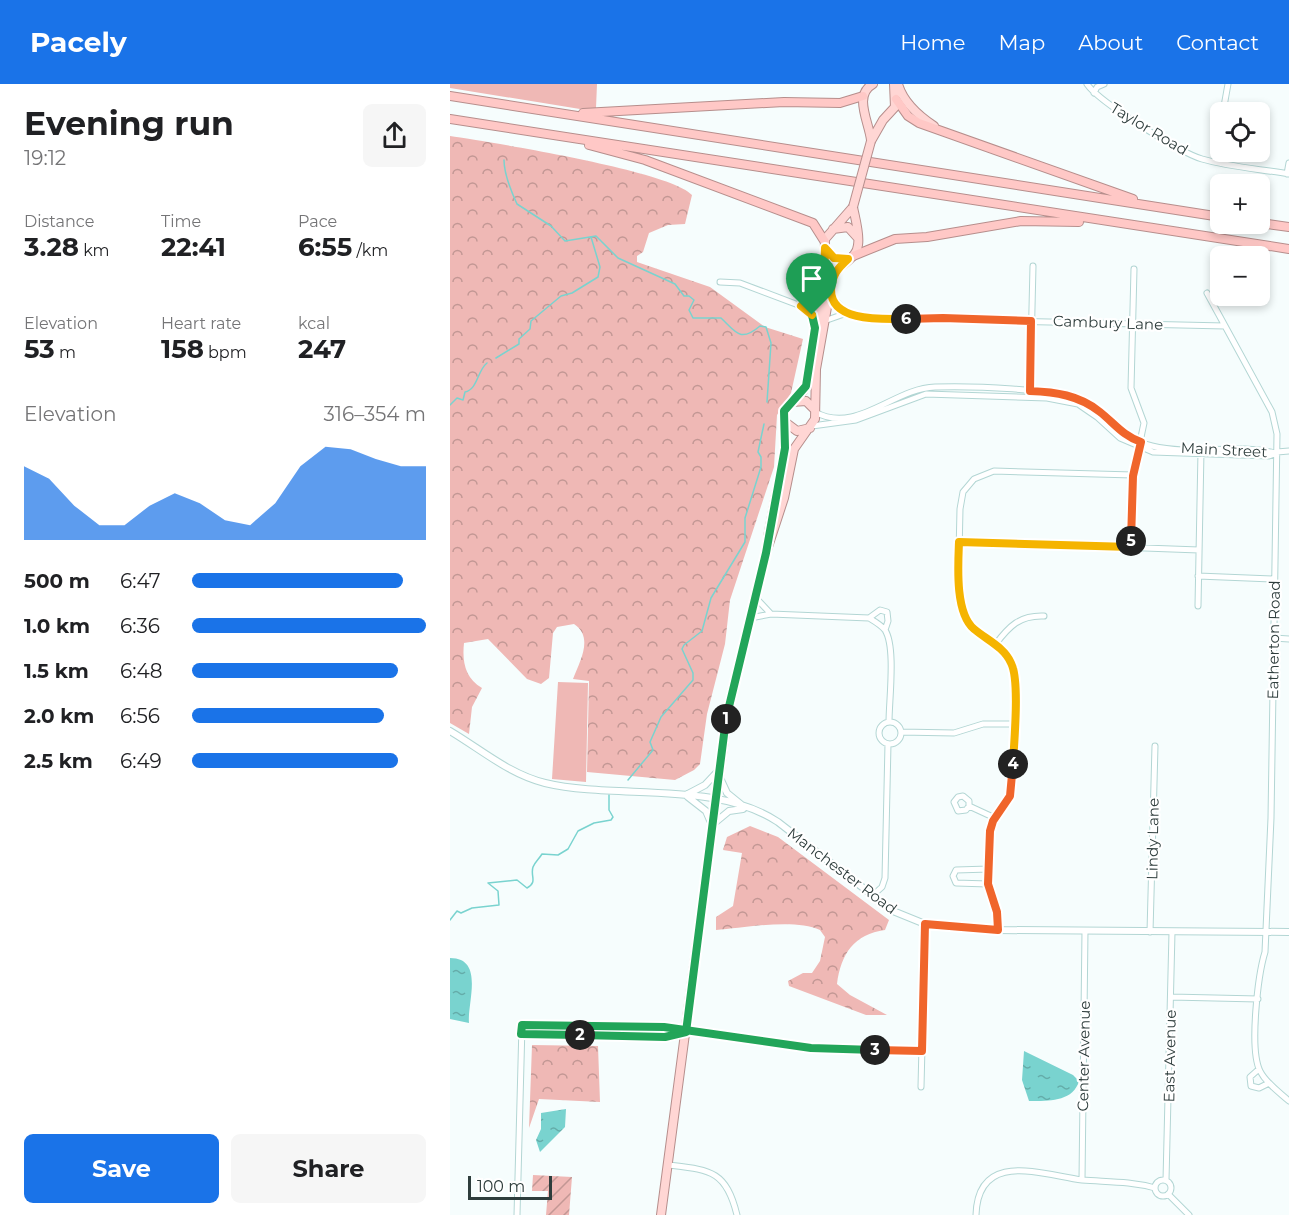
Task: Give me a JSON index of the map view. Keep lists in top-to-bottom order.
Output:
{
  "streets": {
    "street": [
      "Taylor Road",
      "Cambury Lane",
      "Main Street",
      "Eatherton Road",
      "Lindy Lane",
      "Manchester Road",
      "Center Avenue",
      "East Avenue"
    ]
  },
  "crossings": [
    ["Cambury Lane", "Eatherton Road"],
    ["Main Street", "Eatherton Road"],
    ["Eatherton Road", "Manchester Road"],
    ["Lindy Lane", "Manchester Road"],
    ["Manchester Road", "Center Avenue"],
    ["Manchester Road", "East Avenue"]
  ],
  "scale_bar": "100 m",
  "page": {
    "header": "Pacely",
    "nav": [
      "Home",
      "Map",
      "About",
      "Contact"
    ],
    "heading": ["Evening run", "19:12"],
    "map_buttons": ["+", "−"],
    "stats": [
      ["Distance", "3.28 km"],
      ["Time", "22:41"],
      ["Pace", "6:55 /km"],
      ["Elevation", "53 m"],
      ["Heart rate", "158 bpm"],
      ["kcal", "247"]
    ],
    "pins": [
      "6",
      "5",
      "1",
      "4",
      "2",
      "3"
    ],
    "chart": ["Elevation", "316–354 m"],
    "list": [
      {
        "name": "500 m",
        "note": "6:47"
      },
      {
        "name": "1.0 km",
        "note": "6:36"
      },
      {
        "name": "1.5 km",
        "note": "6:48"
      },
      {
        "name": "2.0 km",
        "note": "6:56"
      },
      {
        "name": "2.5 km",
        "note": "6:49"
      }
    ],
    "buttons": ["Save", "Share"],
    "scale": "100 m"
  }
}
